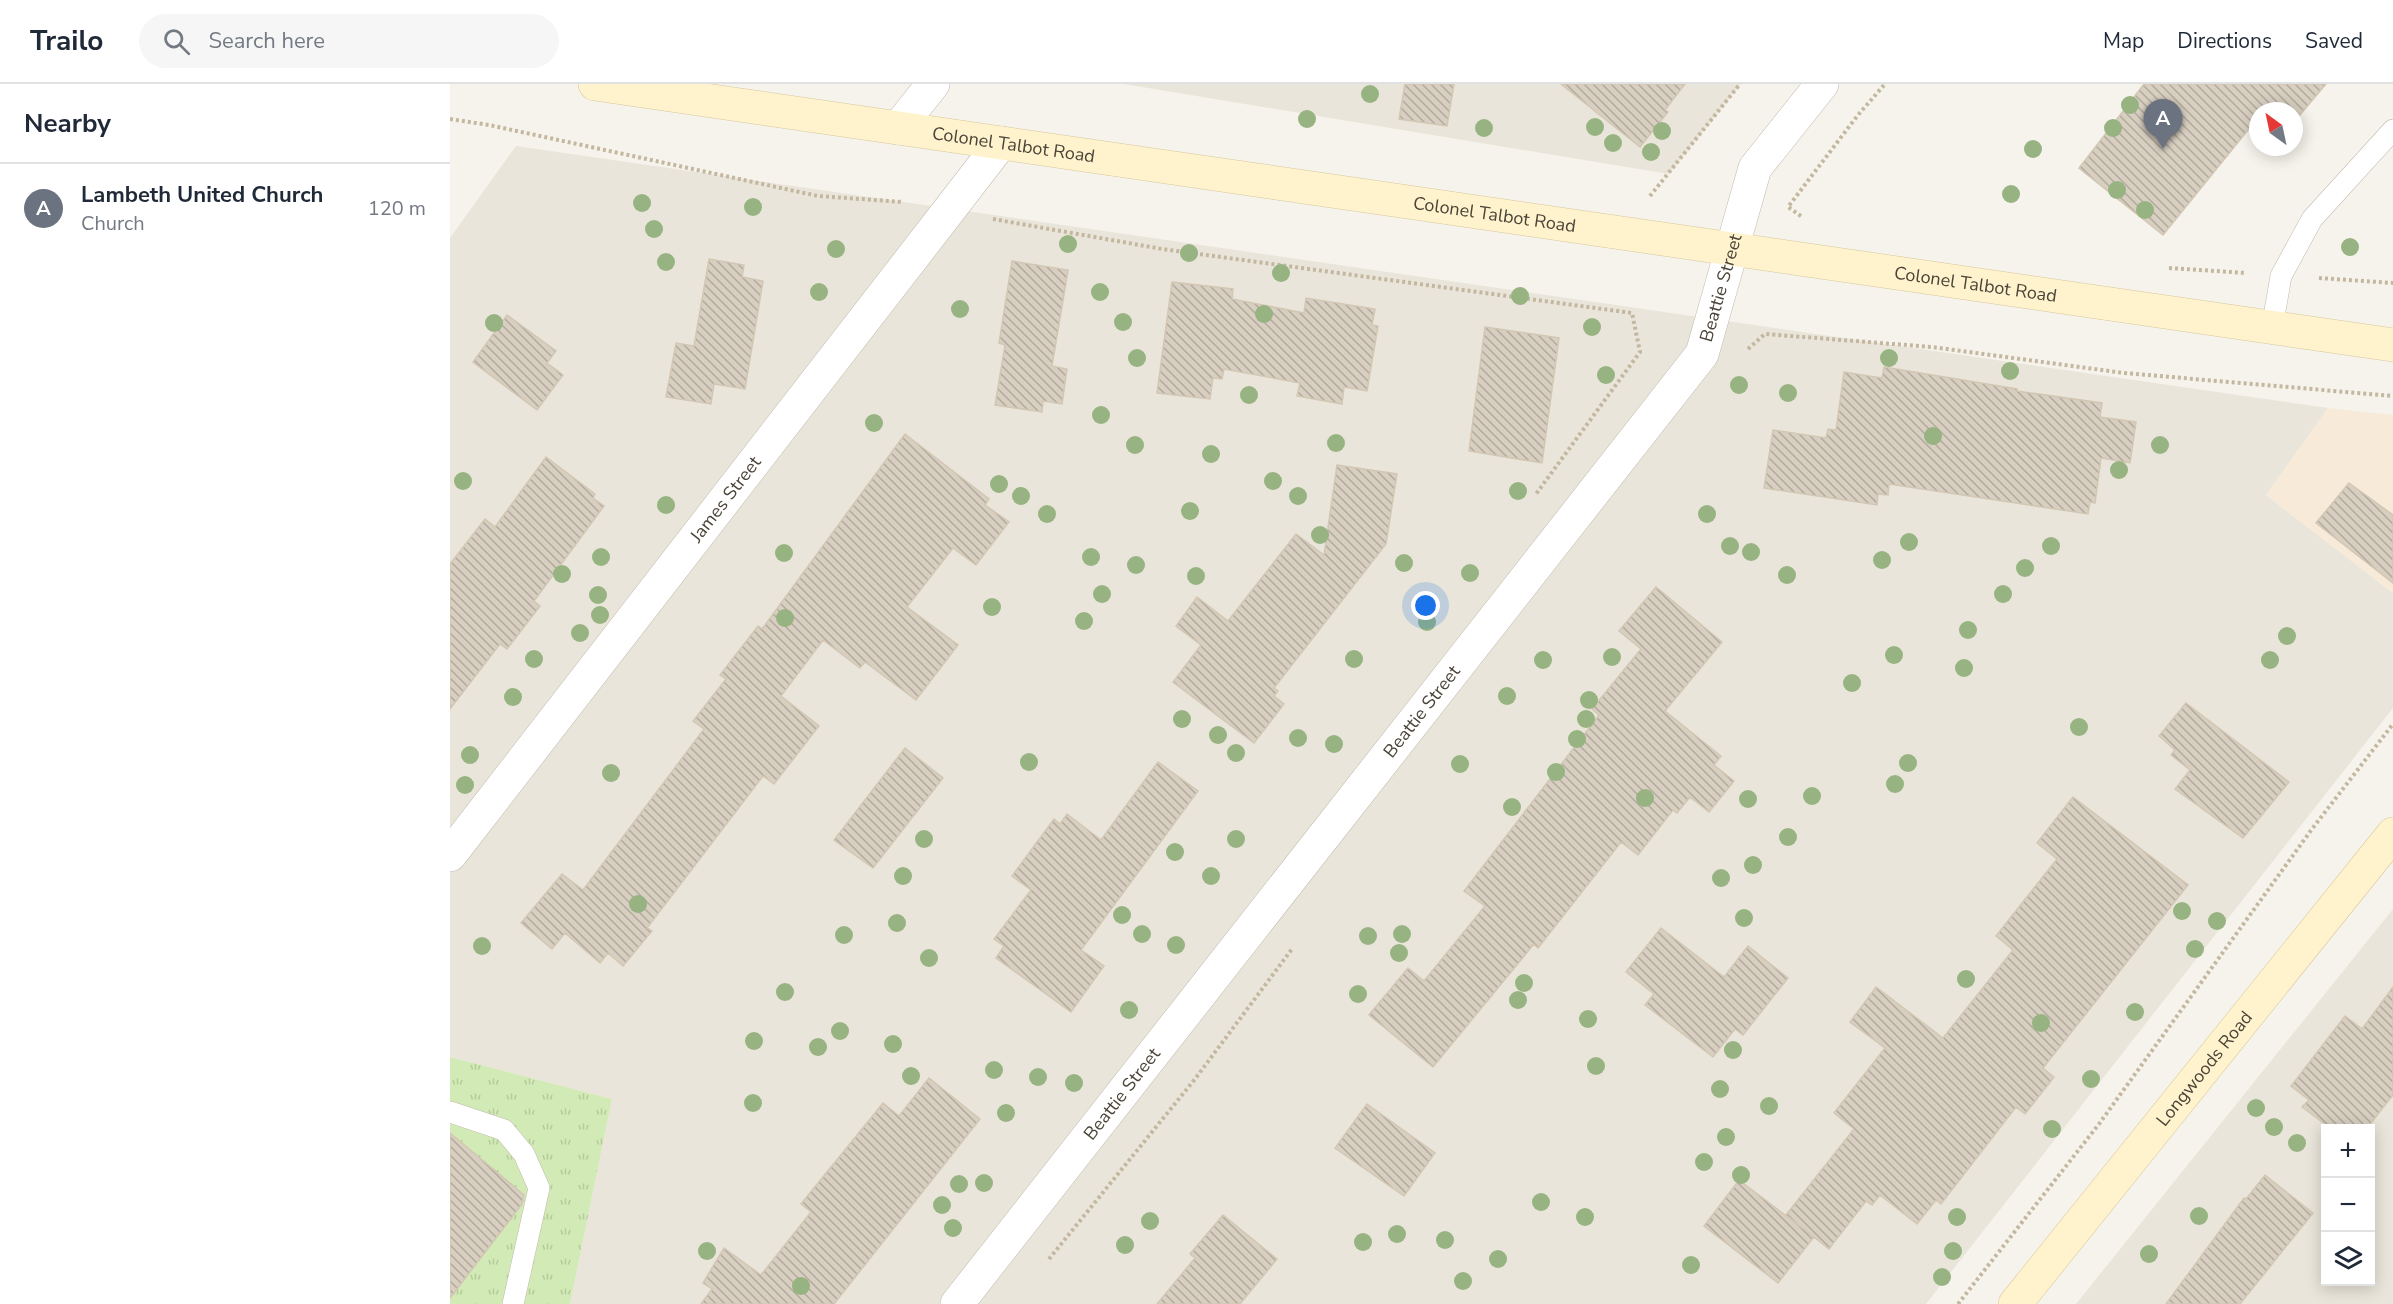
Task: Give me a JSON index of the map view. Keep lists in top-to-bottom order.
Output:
{
  "streets": {
    "main road": ["Colonel Talbot Road", "Longwoods Road"],
    "street": ["Beattie Street", "James Street"]
  },
  "crossings": [
    ["Colonel Talbot Road", "Beattie Street"],
    ["Colonel Talbot Road", "James Street"]
  ],
  "north": "top left",
  "page": {
    "header": "Trailo",
    "search": "Search here",
    "nav": ["Map", "Directions", "Saved"],
    "heading": "Nearby",
    "pins": "A",
    "list": [
      {
        "mark": "A",
        "name": "Lambeth United Church",
        "note": "Church",
        "value": "120 m"
      }
    ],
    "map_buttons": ["+", "−"]
  }
}
